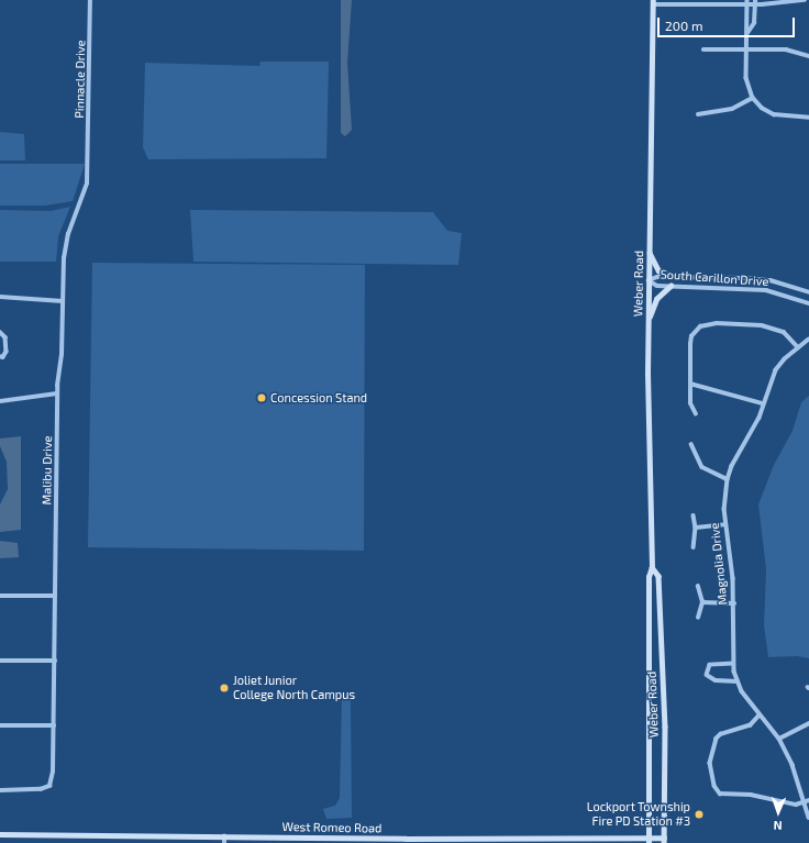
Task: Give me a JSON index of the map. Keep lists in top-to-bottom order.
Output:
{
  "streets": {
    "main road": ["Weber Road", "West Romeo Road"],
    "street": [
      "Pinnacle Drive",
      "South Carillon Drive",
      "Malibu Drive",
      "Magnolia Drive"
    ]
  },
  "crossings": [
    ["Pinnacle Drive", "Malibu Drive"],
    ["South Carillon Drive", "Weber Road"],
    ["Weber Road", "West Romeo Road"]
  ],
  "places": ["Concession Stand", "Joliet Junior College North Campus", "Lockport Township Fire PD Station #3"],
  "scale_bar": "200 m",
  "north": "bottom"
}
